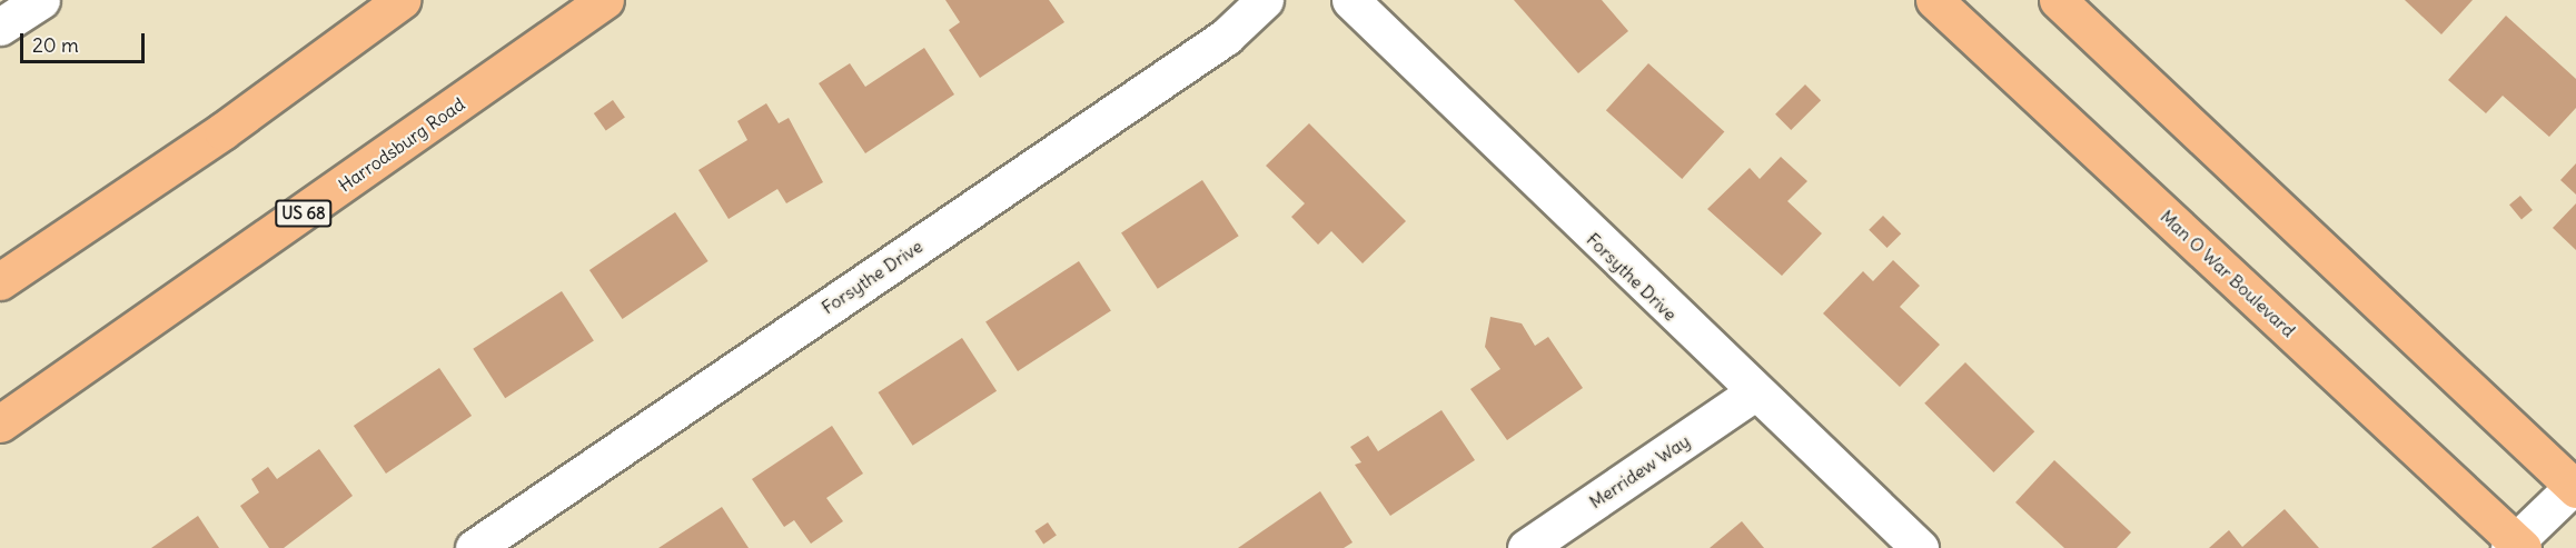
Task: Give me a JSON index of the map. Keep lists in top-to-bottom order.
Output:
{
  "streets": {
    "main road": ["Harrodsburg Road", "US 68", "Man O War Boulevard"],
    "street": ["Forsythe Drive", "Merridew Way"]
  },
  "crossings": [
    ["Forsythe Drive", "Merridew Way"]
  ],
  "scale_bar": "20 m"
}
